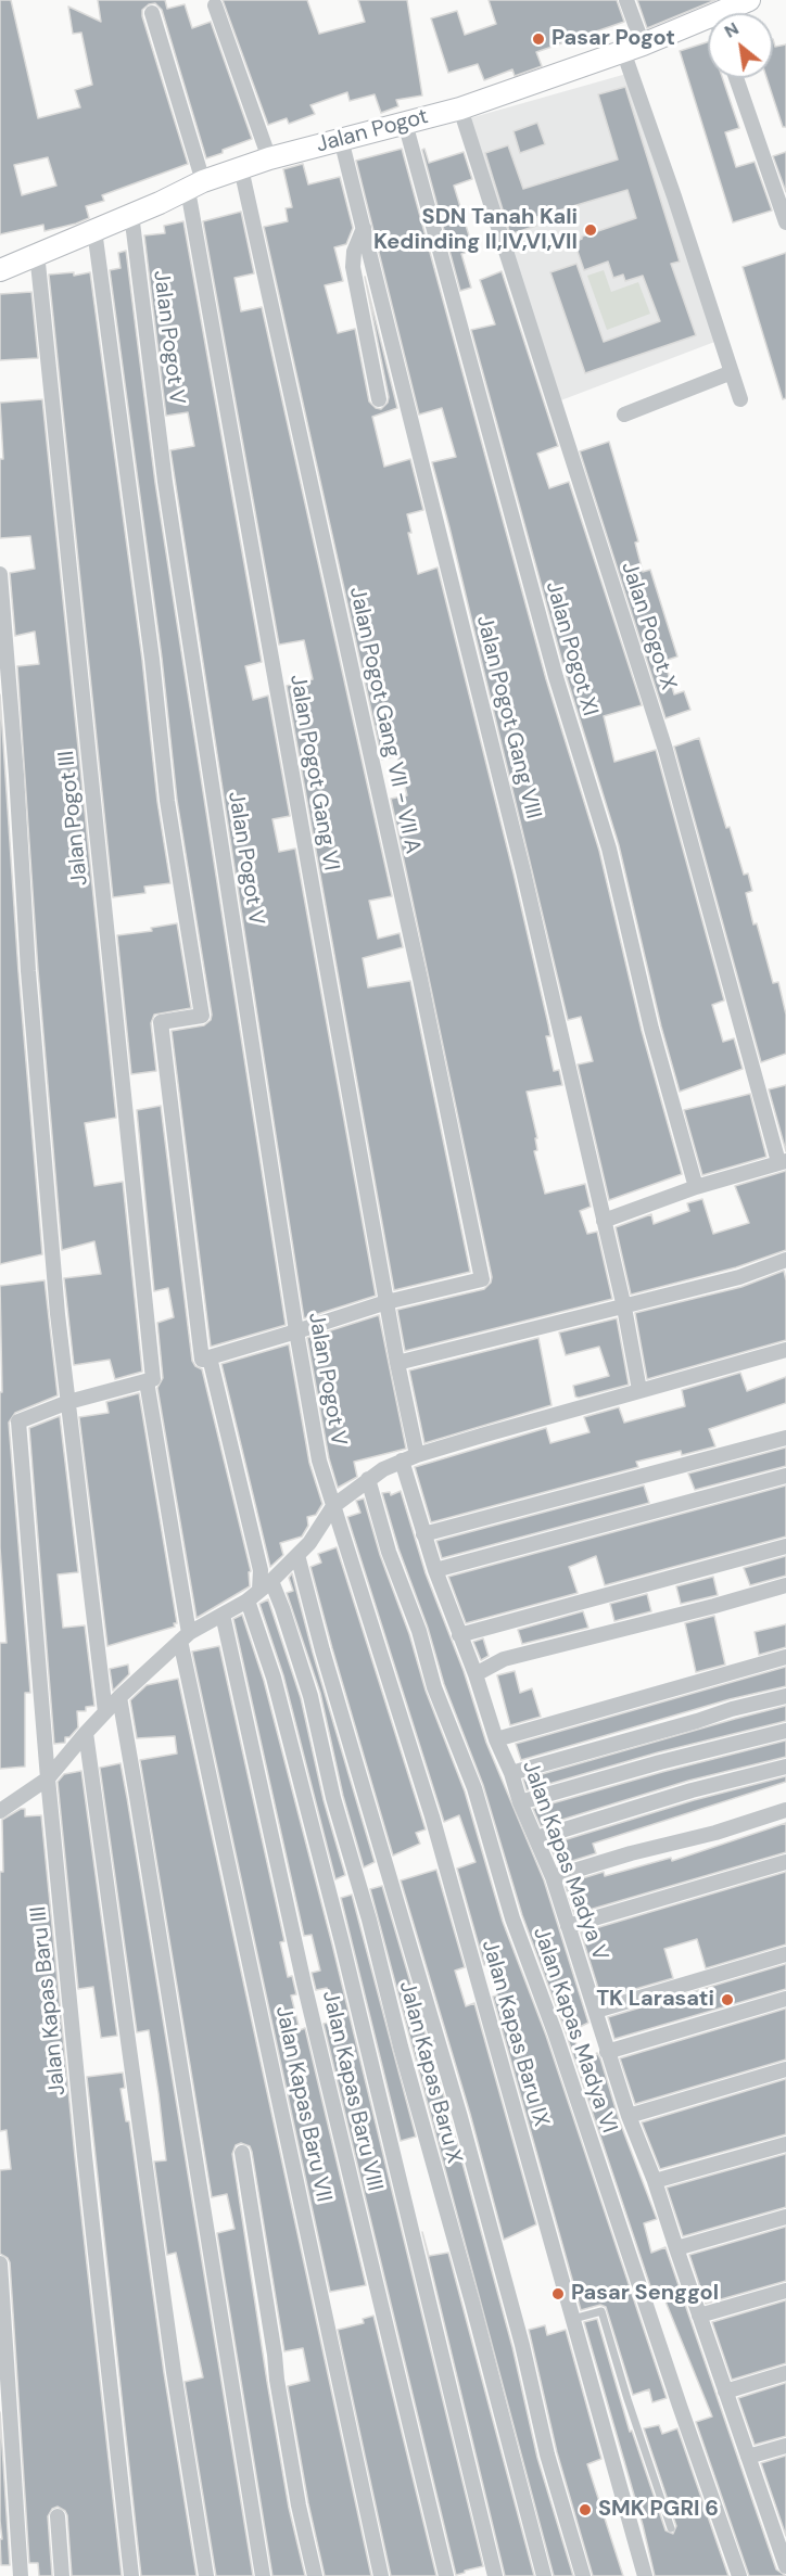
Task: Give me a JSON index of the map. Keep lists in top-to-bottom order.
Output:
{
  "streets": {
    "street": [
      "Jalan Pogot",
      "Jalan Pogot V",
      "Jalan Pogot X",
      "Jalan Pogot XI",
      "Jalan Pogot Gang VIII",
      "Jalan Pogot Gang VII - VII A",
      "Jalan Pogot Gang VI",
      "Jalan Pogot III",
      "Jalan Kapas Madya V",
      "Jalan Kapas Baru III",
      "Jalan Kapas Madya VI",
      "Jalan Kapas Baru IX",
      "Jalan Kapas Baru X",
      "Jalan Kapas Baru VIII",
      "Jalan Kapas Baru VII"
    ]
  },
  "crossings": [
    ["Jalan Pogot", "Jalan Pogot V"],
    ["Jalan Pogot", "Jalan Pogot X"],
    ["Jalan Pogot", "Jalan Pogot XI"],
    ["Jalan Pogot", "Jalan Pogot Gang VIII"],
    ["Jalan Pogot", "Jalan Pogot Gang VII - VII A"],
    ["Jalan Pogot", "Jalan Pogot Gang VI"],
    ["Jalan Pogot", "Jalan Pogot III"],
    ["Jalan Pogot V", "Jalan Kapas Baru IX"],
    ["Jalan Pogot Gang VII - VII A", "Jalan Pogot Gang VI"],
    ["Jalan Pogot III", "Jalan Kapas Baru VII"]
  ],
  "places": [
    "Pasar Pogot",
    "SDN Tanah Kali Kedinding II,IV,VI,VII",
    "TK Larasati",
    "Pasar Senggol",
    "SMK PGRI 6"
  ],
  "north": "top left"
}
